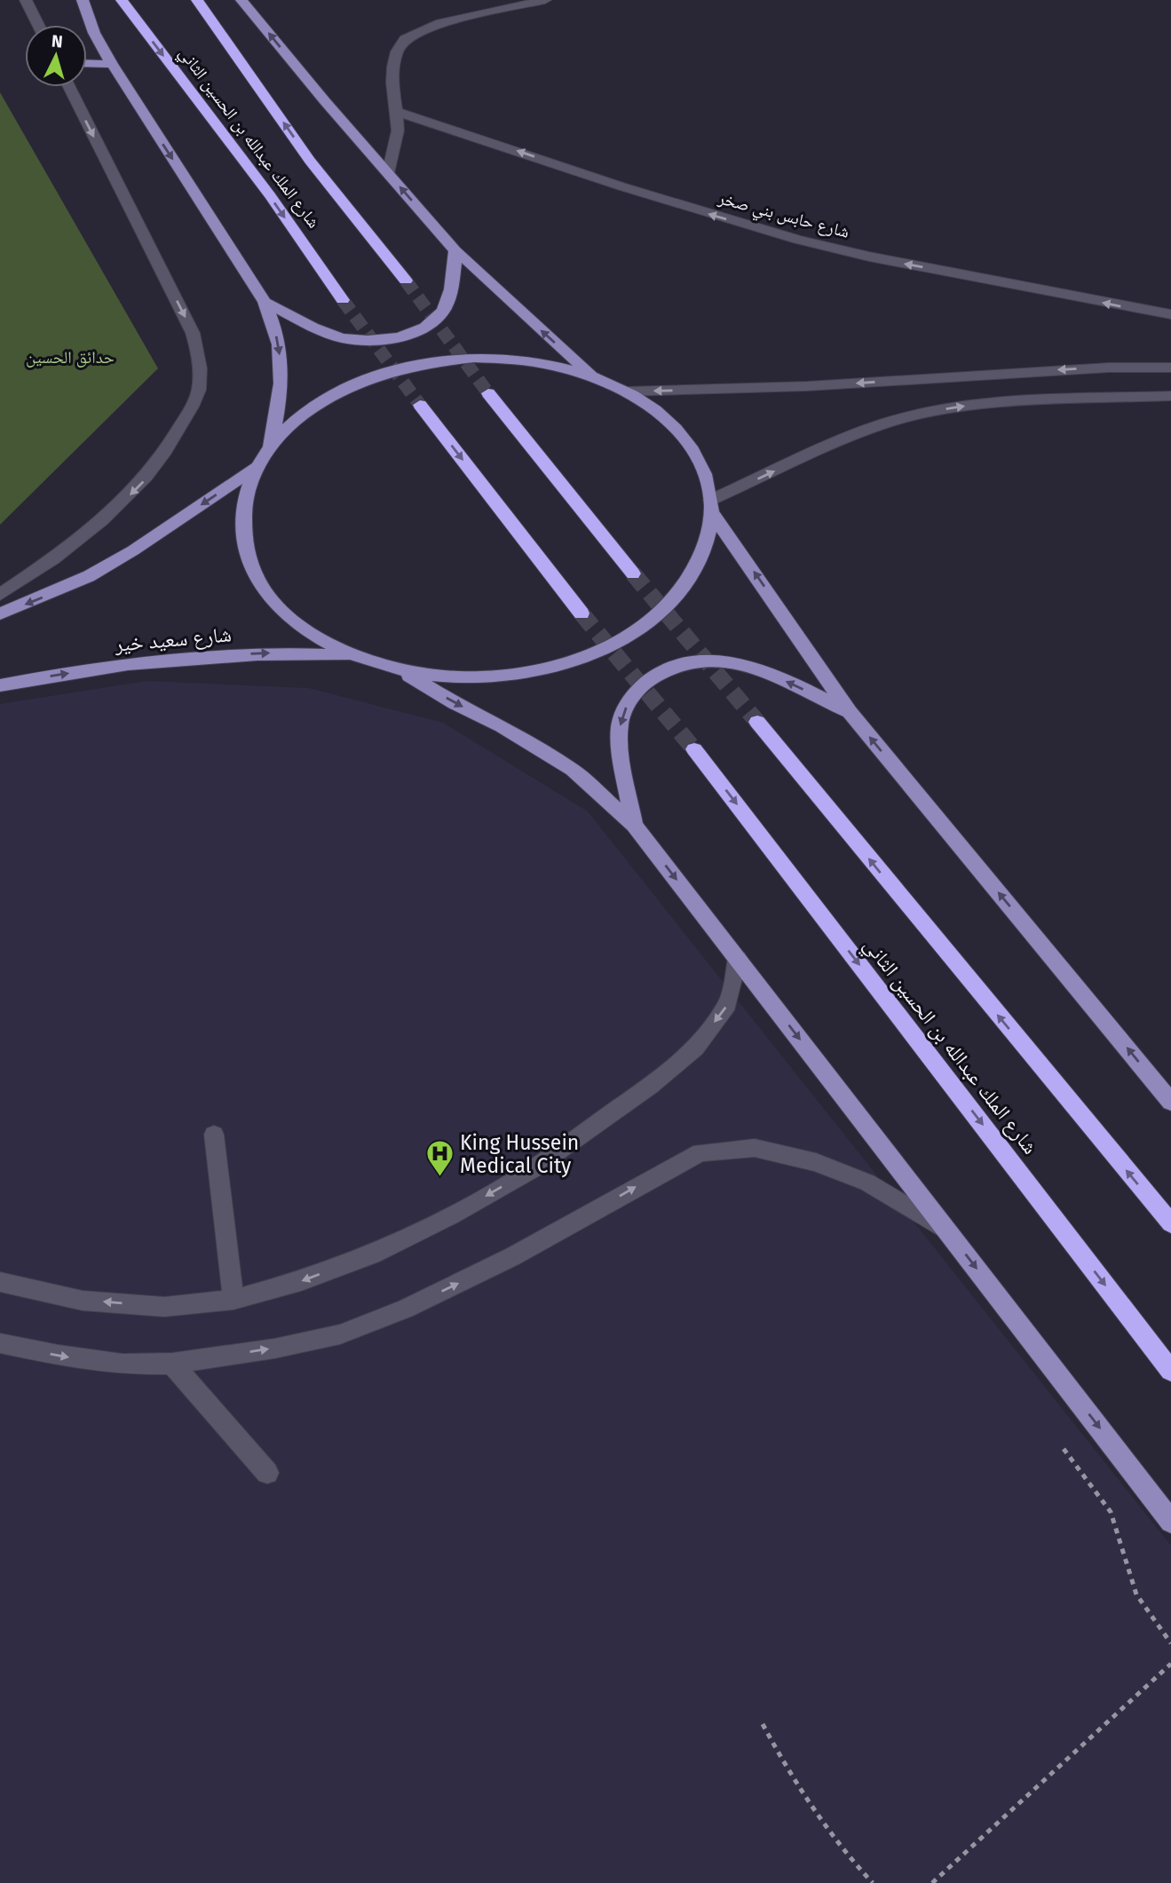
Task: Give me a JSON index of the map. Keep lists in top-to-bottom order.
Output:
{
  "streets": {
    "highway": ["شارع الملك عبدالله بن الحسين الثاني"],
    "main road": ["شارع سعيد خير"],
    "street": ["شارع حابس بني صخر"]
  },
  "parks": ["حدائق الحسين"],
  "places": {
    "hospital": ["King Hussein Medical City"]
  },
  "north": "top"
}
